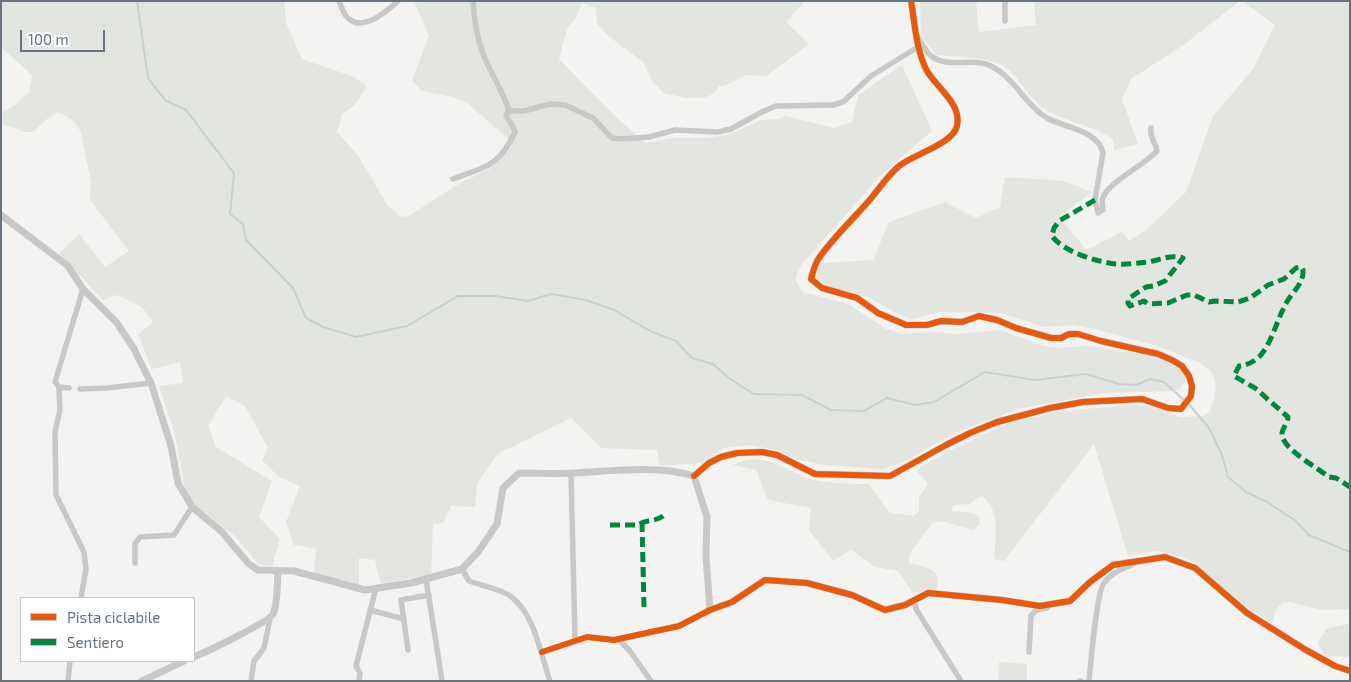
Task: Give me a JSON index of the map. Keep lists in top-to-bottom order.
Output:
{
  "legend": ["Pista ciclabile", "Sentiero"],
  "scale_bar": "100 m"
}
